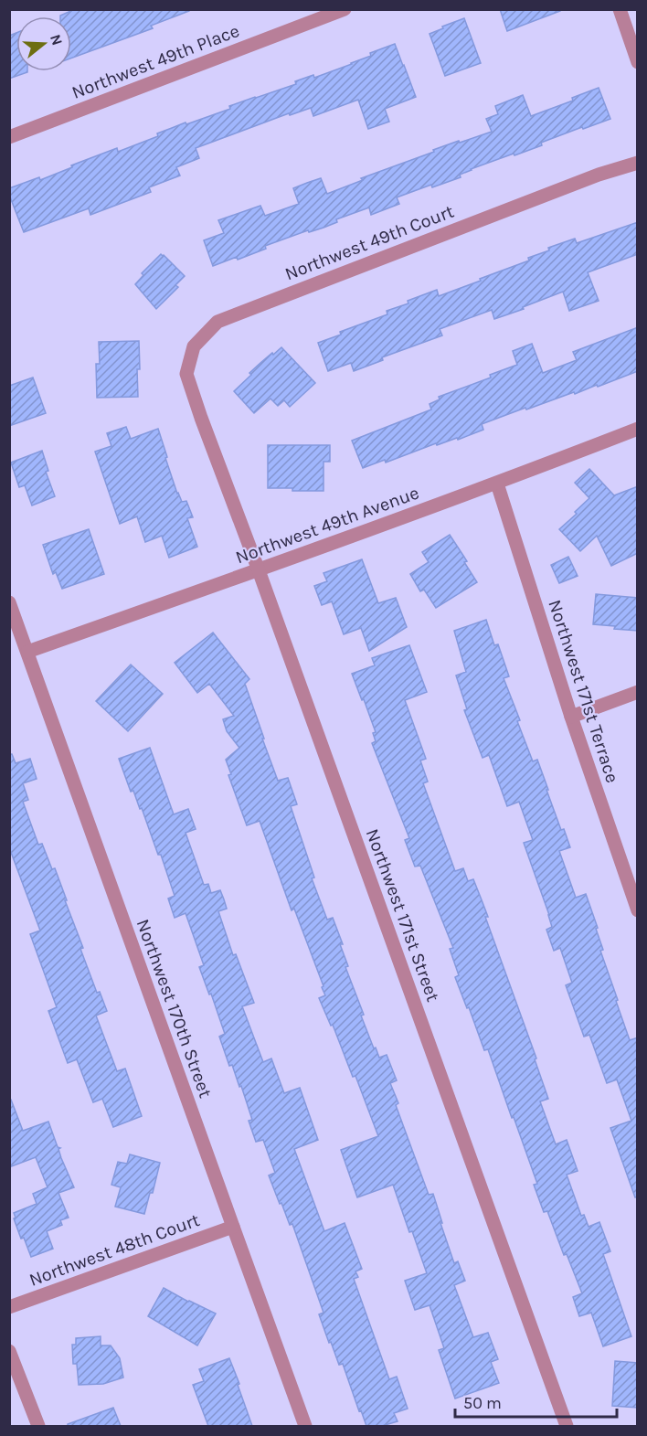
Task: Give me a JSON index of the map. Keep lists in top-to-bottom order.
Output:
{
  "streets": {
    "street": [
      "Northwest 49th Place",
      "Northwest 49th Court",
      "Northwest 49th Avenue",
      "Northwest 171st Terrace",
      "Northwest 171st Street",
      "Northwest 170th Street",
      "Northwest 48th Court"
    ]
  },
  "crossings": [
    ["Northwest 49th Court", "Northwest 171st Street"],
    ["Northwest 49th Avenue", "Northwest 171st Terrace"],
    ["Northwest 49th Avenue", "Northwest 171st Street"],
    ["Northwest 49th Avenue", "Northwest 170th Street"],
    ["Northwest 170th Street", "Northwest 48th Court"]
  ],
  "scale_bar": "50 m",
  "north": "right"
}
